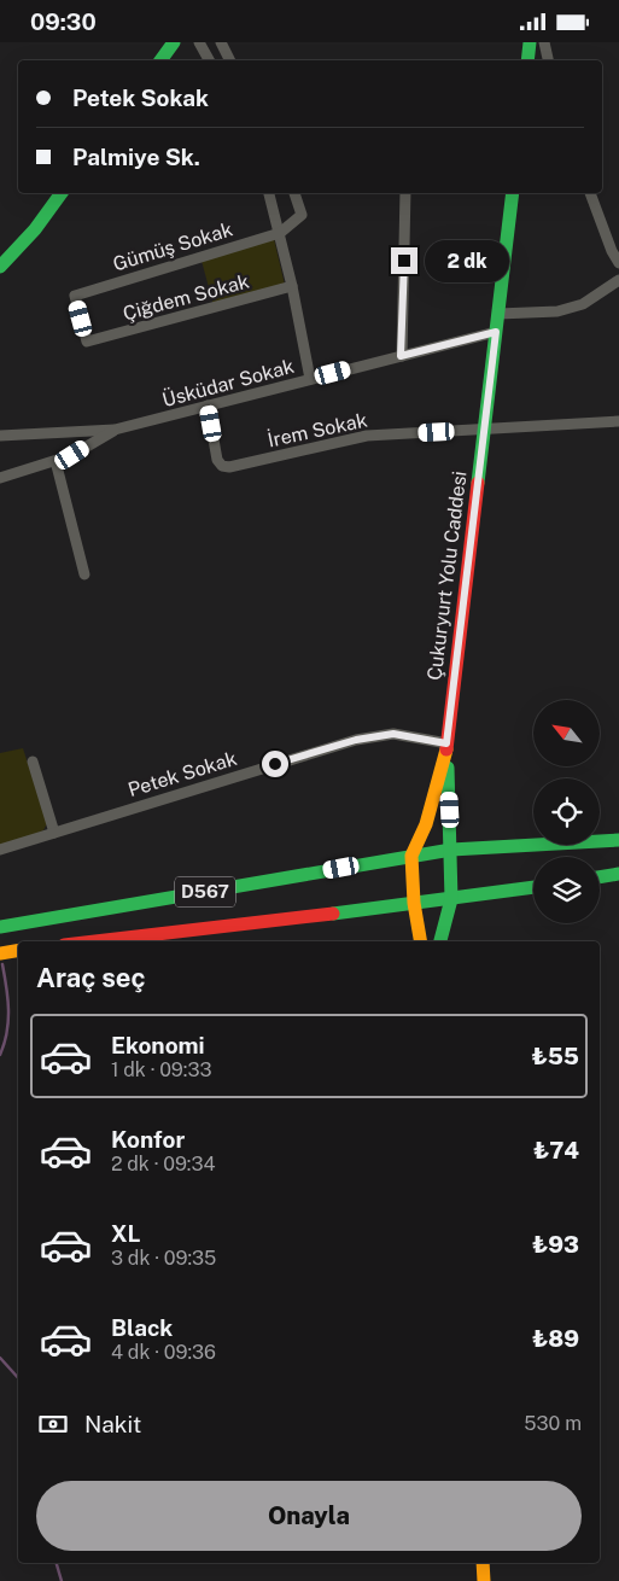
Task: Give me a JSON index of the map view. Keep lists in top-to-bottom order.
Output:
{
  "streets": {
    "main road": ["Çukuryurt Yolu Caddesi", "D567"],
    "street": [
      "Gümüş Sokak",
      "Çiğdem Sokak",
      "Üsküdar Sokak",
      "İrem Sokak",
      "Petek Sokak"
    ]
  },
  "crossings": [
    ["Gümüş Sokak", "Çiğdem Sokak"],
    ["Üsküdar Sokak", "İrem Sokak"],
    ["Üsküdar Sokak", "Çukuryurt Yolu Caddesi"],
    ["İrem Sokak", "Çukuryurt Yolu Caddesi"],
    ["Çukuryurt Yolu Caddesi", "Petek Sokak"]
  ],
  "north": "top left",
  "page": {
    "status": "09:30",
    "banner": ["Petek Sokak", "Palmiye Sk."],
    "bubble": "2 dk",
    "heading": "Araç seç",
    "list": [
      {
        "name": "Ekonomi",
        "note": "1 dk · 09:33",
        "value": "₺55"
      },
      {
        "name": "Konfor",
        "note": "2 dk · 09:34",
        "value": "₺74"
      },
      {
        "name": "XL",
        "note": "3 dk · 09:35",
        "value": "₺93"
      },
      {
        "name": "Black",
        "note": "4 dk · 09:36",
        "value": "₺89"
      }
    ],
    "pay": ["Nakit", "530 m"],
    "buttons": "Onayla"
  }
}
